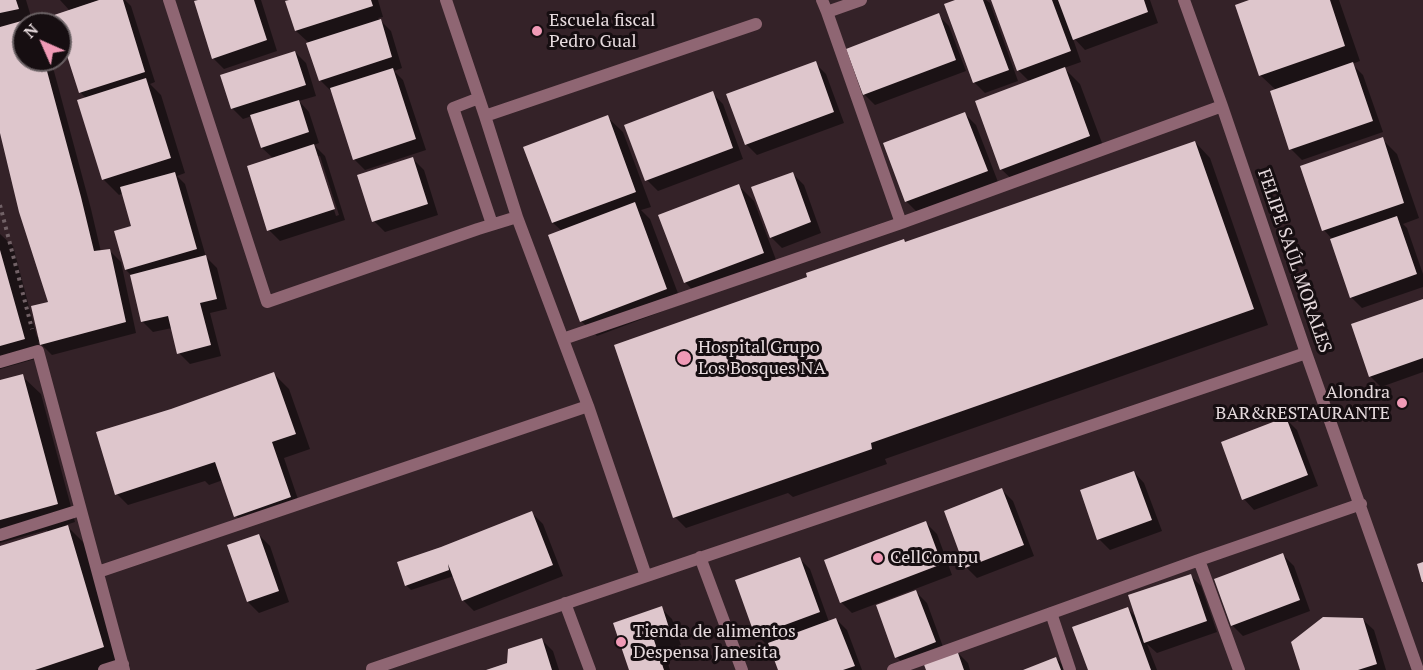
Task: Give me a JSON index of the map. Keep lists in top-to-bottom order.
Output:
{
  "streets": {
    "street": ["FELIPE SAÚL MORALES"]
  },
  "places": [
    "Escuela fiscal Pedro Gual",
    "Hospital Grupo Los Bosques NA",
    "Alondra BAR&RESTAURANTE",
    "CellCompu",
    "Tienda de alimentos Despensa Janesita"
  ],
  "north": "top left"
}
